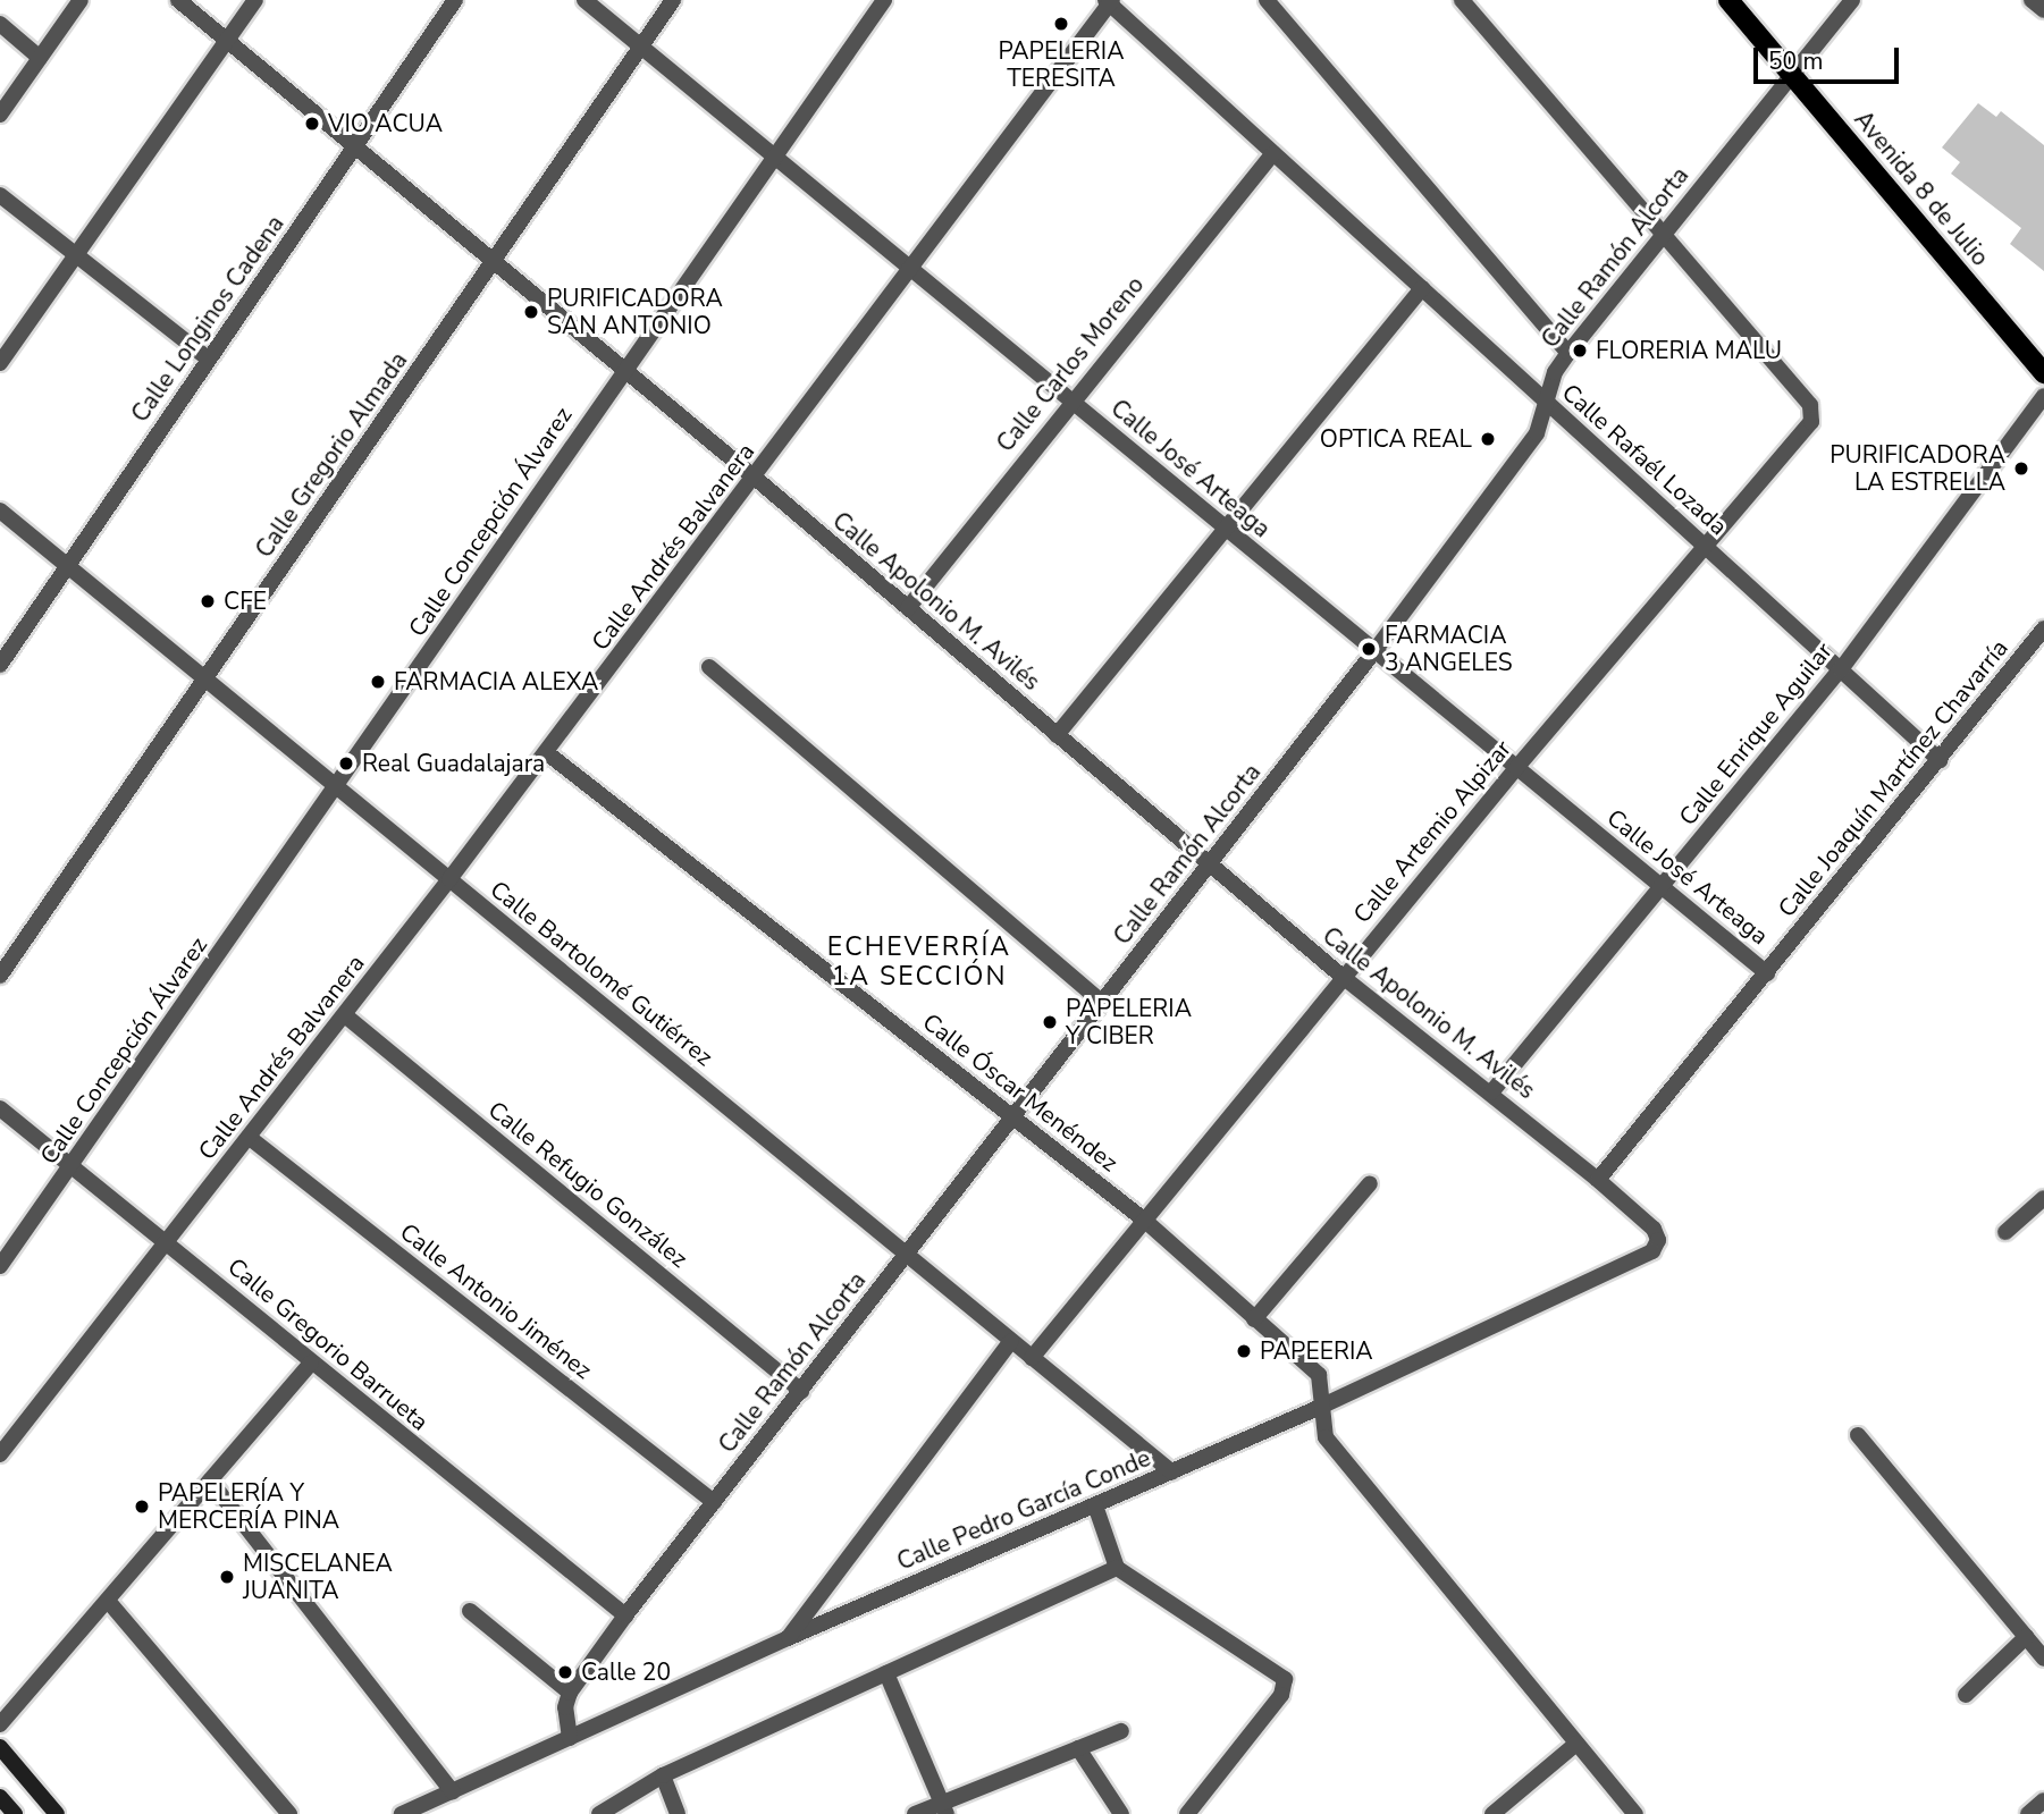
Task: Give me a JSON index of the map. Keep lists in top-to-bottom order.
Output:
{
  "streets": {
    "main road": ["Avenida 8 de Julio"],
    "street": [
      "Calle Ramón Alcorta",
      "Calle Longinos Cadena",
      "Calle Carlos Moreno",
      "Calle Gregorio Almada",
      "Calle Rafaél Lozada",
      "Calle José Arteaga",
      "Calle Concepción Álvarez",
      "Calle Andrés Balvanera",
      "Calle Apolonio M. Avilés",
      "Calle Enrique Aguilar",
      "Calle Joaquín Martínez Chavarría",
      "Calle Artemio Alpizar",
      "Calle Bartolomé Gutiérrez",
      "Calle Óscar Menéndez",
      "Calle Refugio González",
      "Calle Antonio Jiménez",
      "Calle Gregorio Barrueta",
      "Calle Pedro García Conde"
    ]
  },
  "crossings": [
    ["Avenida 8 de Julio", "Calle Ramón Alcorta"],
    ["Calle Ramón Alcorta", "Calle Rafaél Lozada"],
    ["Calle Ramón Alcorta", "Calle José Arteaga"],
    ["Calle Ramón Alcorta", "Calle Apolonio M. Avilés"],
    ["Calle Ramón Alcorta", "Calle Artemio Alpizar"],
    ["Calle Ramón Alcorta", "Calle Bartolomé Gutiérrez"],
    ["Calle Ramón Alcorta", "Calle Óscar Menéndez"],
    ["Calle Ramón Alcorta", "Calle Refugio González"],
    ["Calle Ramón Alcorta", "Calle Antonio Jiménez"],
    ["Calle Ramón Alcorta", "Calle Gregorio Barrueta"],
    ["Calle Longinos Cadena", "Calle Apolonio M. Avilés"],
    ["Calle Longinos Cadena", "Calle Bartolomé Gutiérrez"],
    ["Calle Carlos Moreno", "Calle Rafaél Lozada"],
    ["Calle Carlos Moreno", "Calle José Arteaga"],
    ["Calle Carlos Moreno", "Calle Apolonio M. Avilés"],
    ["Calle Gregorio Almada", "Calle José Arteaga"],
    ["Calle Gregorio Almada", "Calle Apolonio M. Avilés"],
    ["Calle Gregorio Almada", "Calle Bartolomé Gutiérrez"],
    ["Calle Rafaél Lozada", "Calle Andrés Balvanera"],
    ["Calle Rafaél Lozada", "Calle Enrique Aguilar"],
    ["Calle Rafaél Lozada", "Calle Joaquín Martínez Chavarría"],
    ["Calle Rafaél Lozada", "Calle Artemio Alpizar"],
    ["Calle José Arteaga", "Calle Concepción Álvarez"],
    ["Calle José Arteaga", "Calle Andrés Balvanera"],
    ["Calle José Arteaga", "Calle Enrique Aguilar"],
    ["Calle José Arteaga", "Calle Joaquín Martínez Chavarría"],
    ["Calle José Arteaga", "Calle Artemio Alpizar"],
    ["Calle Concepción Álvarez", "Calle Apolonio M. Avilés"],
    ["Calle Concepción Álvarez", "Calle Bartolomé Gutiérrez"],
    ["Calle Concepción Álvarez", "Calle Gregorio Barrueta"],
    ["Calle Andrés Balvanera", "Calle Apolonio M. Avilés"],
    ["Calle Andrés Balvanera", "Calle Bartolomé Gutiérrez"],
    ["Calle Andrés Balvanera", "Calle Óscar Menéndez"],
    ["Calle Andrés Balvanera", "Calle Refugio González"],
    ["Calle Andrés Balvanera", "Calle Antonio Jiménez"],
    ["Calle Andrés Balvanera", "Calle Gregorio Barrueta"],
    ["Calle Apolonio M. Avilés", "Calle Enrique Aguilar"],
    ["Calle Apolonio M. Avilés", "Calle Joaquín Martínez Chavarría"],
    ["Calle Apolonio M. Avilés", "Calle Artemio Alpizar"],
    ["Calle Apolonio M. Avilés", "Calle Pedro García Conde"],
    ["Calle Artemio Alpizar", "Calle Bartolomé Gutiérrez"],
    ["Calle Artemio Alpizar", "Calle Óscar Menéndez"],
    ["Calle Bartolomé Gutiérrez", "Calle Pedro García Conde"],
    ["Calle Óscar Menéndez", "Calle Pedro García Conde"]
  ],
  "districts": ["ECHEVERRÍA 1A SECCIÓN"],
  "places": [
    "PAPELERIA TERESITA",
    "VIO ACUA",
    "PURIFICADORA SAN ANTONIO",
    "FLORERIA MALU",
    "OPTICA REAL",
    "PURIFICADORA LA ESTRELLA",
    "CFE",
    "FARMACIA 3 ANGELES",
    "FARMACIA ALEXA",
    "Real Guadalajara",
    "PAPELERIA Y CIBER",
    "PAPEERIA",
    "PAPELERÍA Y MERCERÍA PINA",
    "MISCELANEA JUANITA",
    "Calle 20"
  ],
  "scale_bar": "50 m"
}
